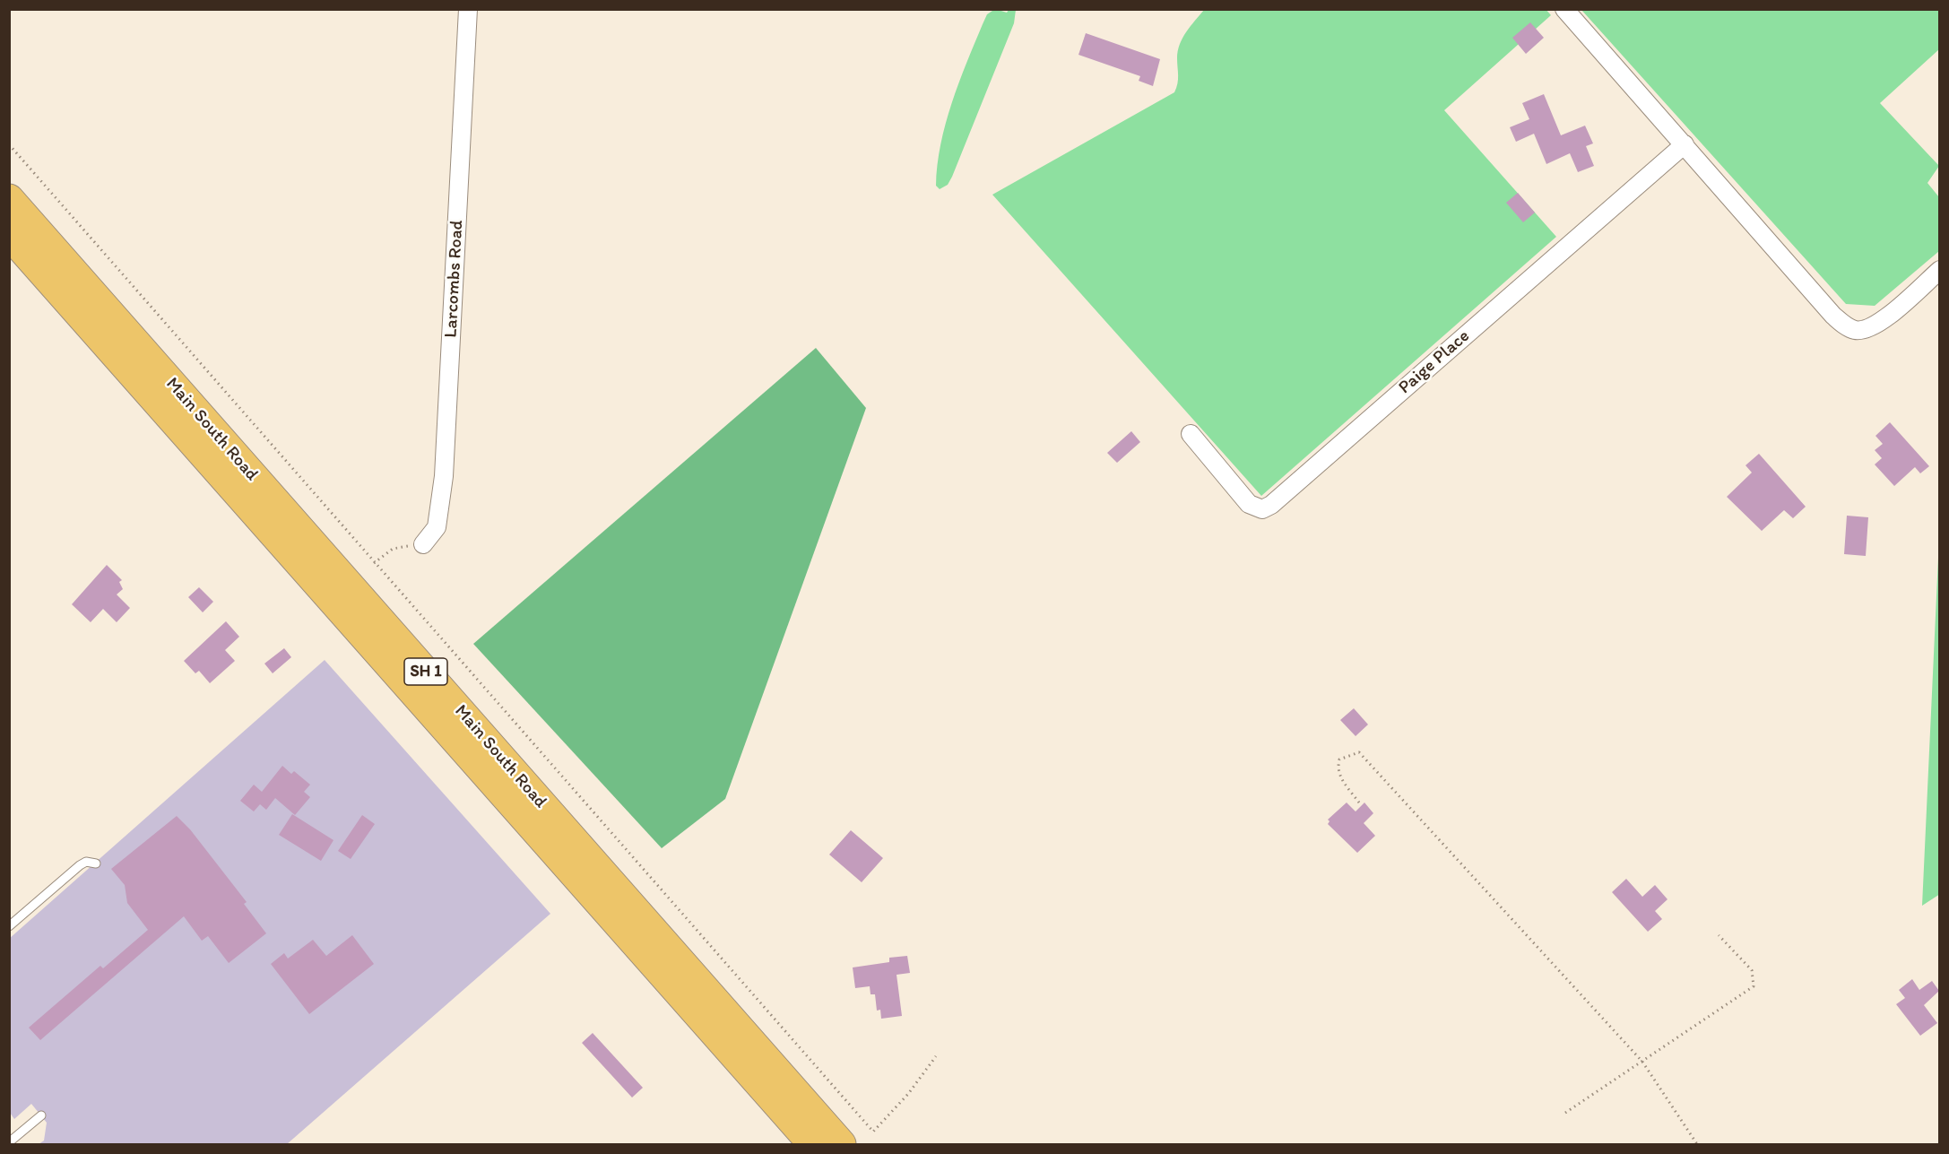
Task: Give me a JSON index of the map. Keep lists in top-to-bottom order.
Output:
{
  "streets": {
    "highway": ["Main South Road", "SH 1"],
    "street": ["Larcombs Road", "Paige Place"]
  }
}
